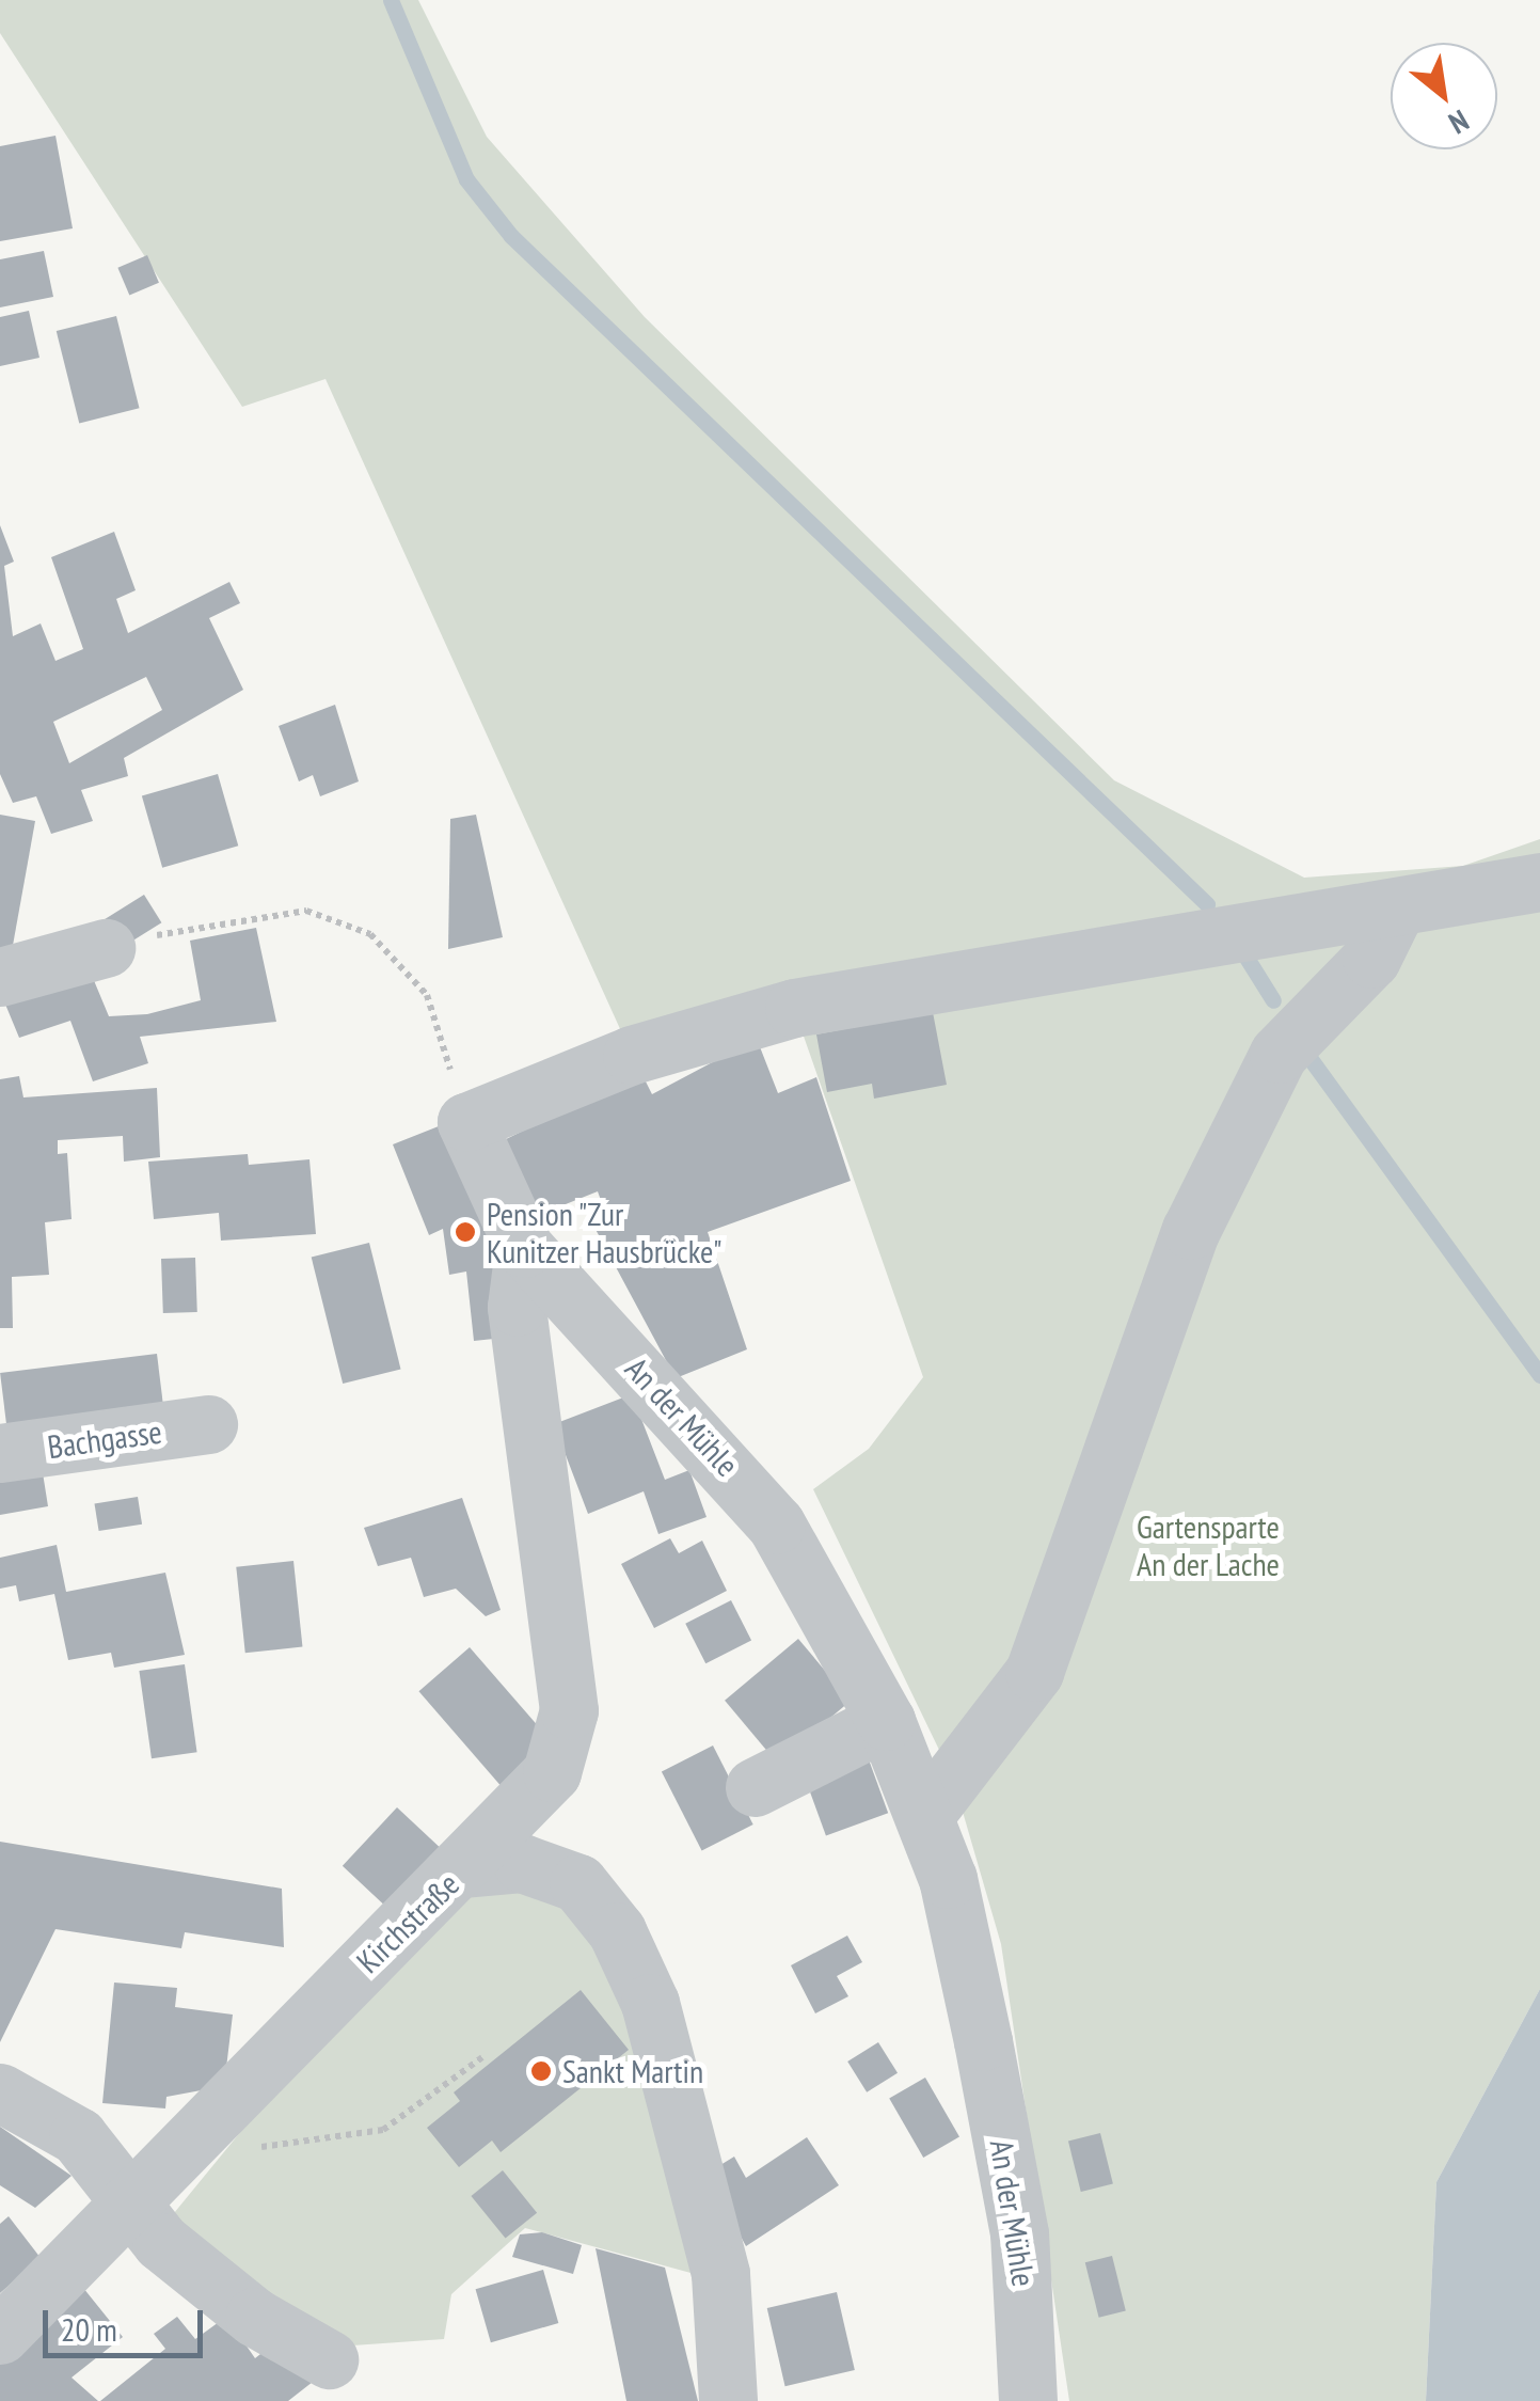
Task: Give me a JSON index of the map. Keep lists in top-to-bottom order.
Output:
{
  "streets": {
    "street": ["An der Mühle", "Bachgasse", "Kirchstraße"]
  },
  "parks": ["Gartensparte An der Lache"],
  "places": ["Pension \"Zur Kunitzer Hausbrücke\"", "Sankt Martin"],
  "scale_bar": "20 m",
  "north": "bottom right"
}
